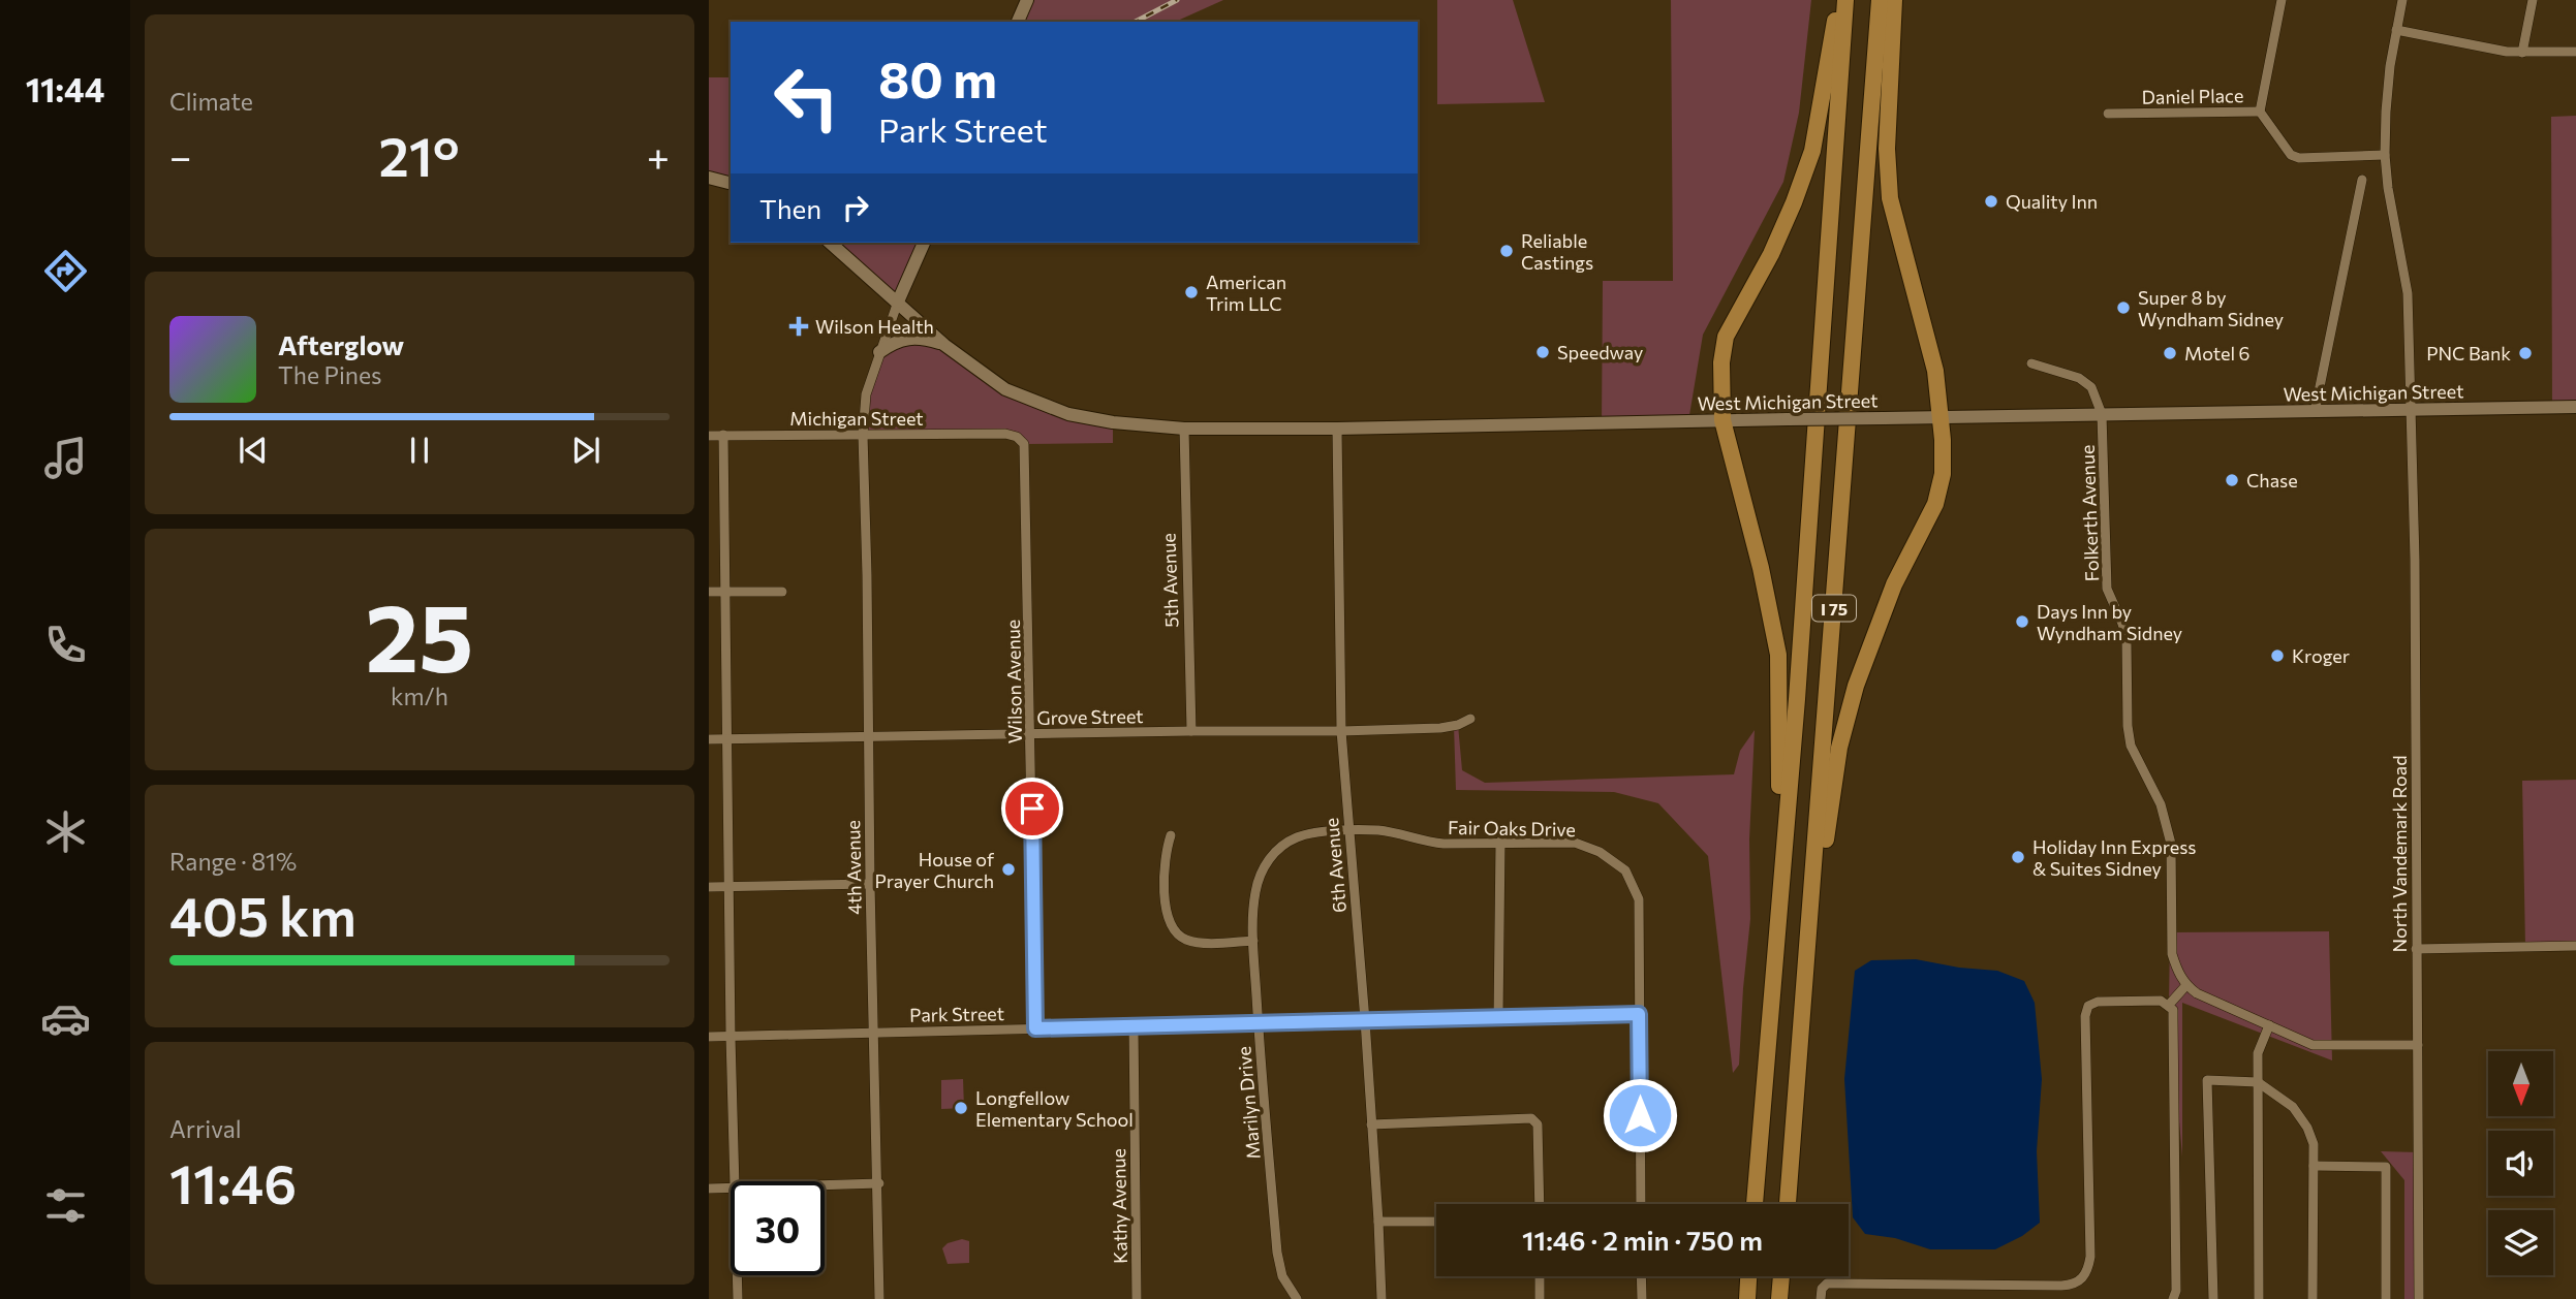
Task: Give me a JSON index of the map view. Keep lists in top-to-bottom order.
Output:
{
  "streets": {
    "highway": ["I 75"],
    "main road": ["West Michigan Street"],
    "street": [
      "Daniel Place",
      "Michigan Street",
      "Folkerth Avenue",
      "5th Avenue",
      "Wilson Avenue",
      "Grove Street",
      "Fair Oaks Drive",
      "North Vandemark Road",
      "6th Avenue",
      "4th Avenue",
      "Park Street",
      "Marilyn Drive",
      "Kathy Avenue"
    ]
  },
  "crossings": [
    ["Daniel Place", "North Vandemark Road"],
    ["West Michigan Street", "Folkerth Avenue"],
    ["West Michigan Street", "5th Avenue"],
    ["West Michigan Street", "North Vandemark Road"],
    ["West Michigan Street", "6th Avenue"],
    ["West Michigan Street", "4th Avenue"],
    ["Michigan Street", "Wilson Avenue"],
    ["Michigan Street", "4th Avenue"],
    ["5th Avenue", "Grove Street"],
    ["Wilson Avenue", "Grove Street"],
    ["Wilson Avenue", "Park Street"],
    ["Grove Street", "6th Avenue"],
    ["Grove Street", "4th Avenue"],
    ["Fair Oaks Drive", "6th Avenue"],
    ["Fair Oaks Drive", "Park Street"],
    ["Fair Oaks Drive", "Marilyn Drive"],
    ["6th Avenue", "Park Street"],
    ["6th Avenue", "Marilyn Drive"],
    ["4th Avenue", "Park Street"],
    ["Park Street", "Marilyn Drive"],
    ["Park Street", "Kathy Avenue"]
  ],
  "places": {
    "other": [
      "Quality Inn",
      "Reliable Castings",
      "American Trim LLC",
      "Super 8 by Wyndham Sidney",
      "Speedway",
      "Motel 6",
      "PNC Bank",
      "Chase",
      "Days Inn by Wyndham Sidney",
      "Kroger",
      "Holiday Inn Express & Suites Sidney",
      "House of Prayer Church",
      "Longfellow Elementary School"
    ],
    "health": ["Wilson Health"]
  },
  "north": "bottom",
  "page": {
    "tabs": "11:44",
    "tile": [
      "Climate",
      ["25", "km/h"],
      ["Range · 81%", "405 km"],
      ["Arrival", "11:46"]
    ],
    "turn": ["80 m", "Park Street"],
    "heat": ["−", "21°", "+"],
    "then": "Then",
    "song": ["Afterglow", "The Pines"],
    "limit": "30",
    "trip": "11:46 · 2 min · 750 m"
  }
}
